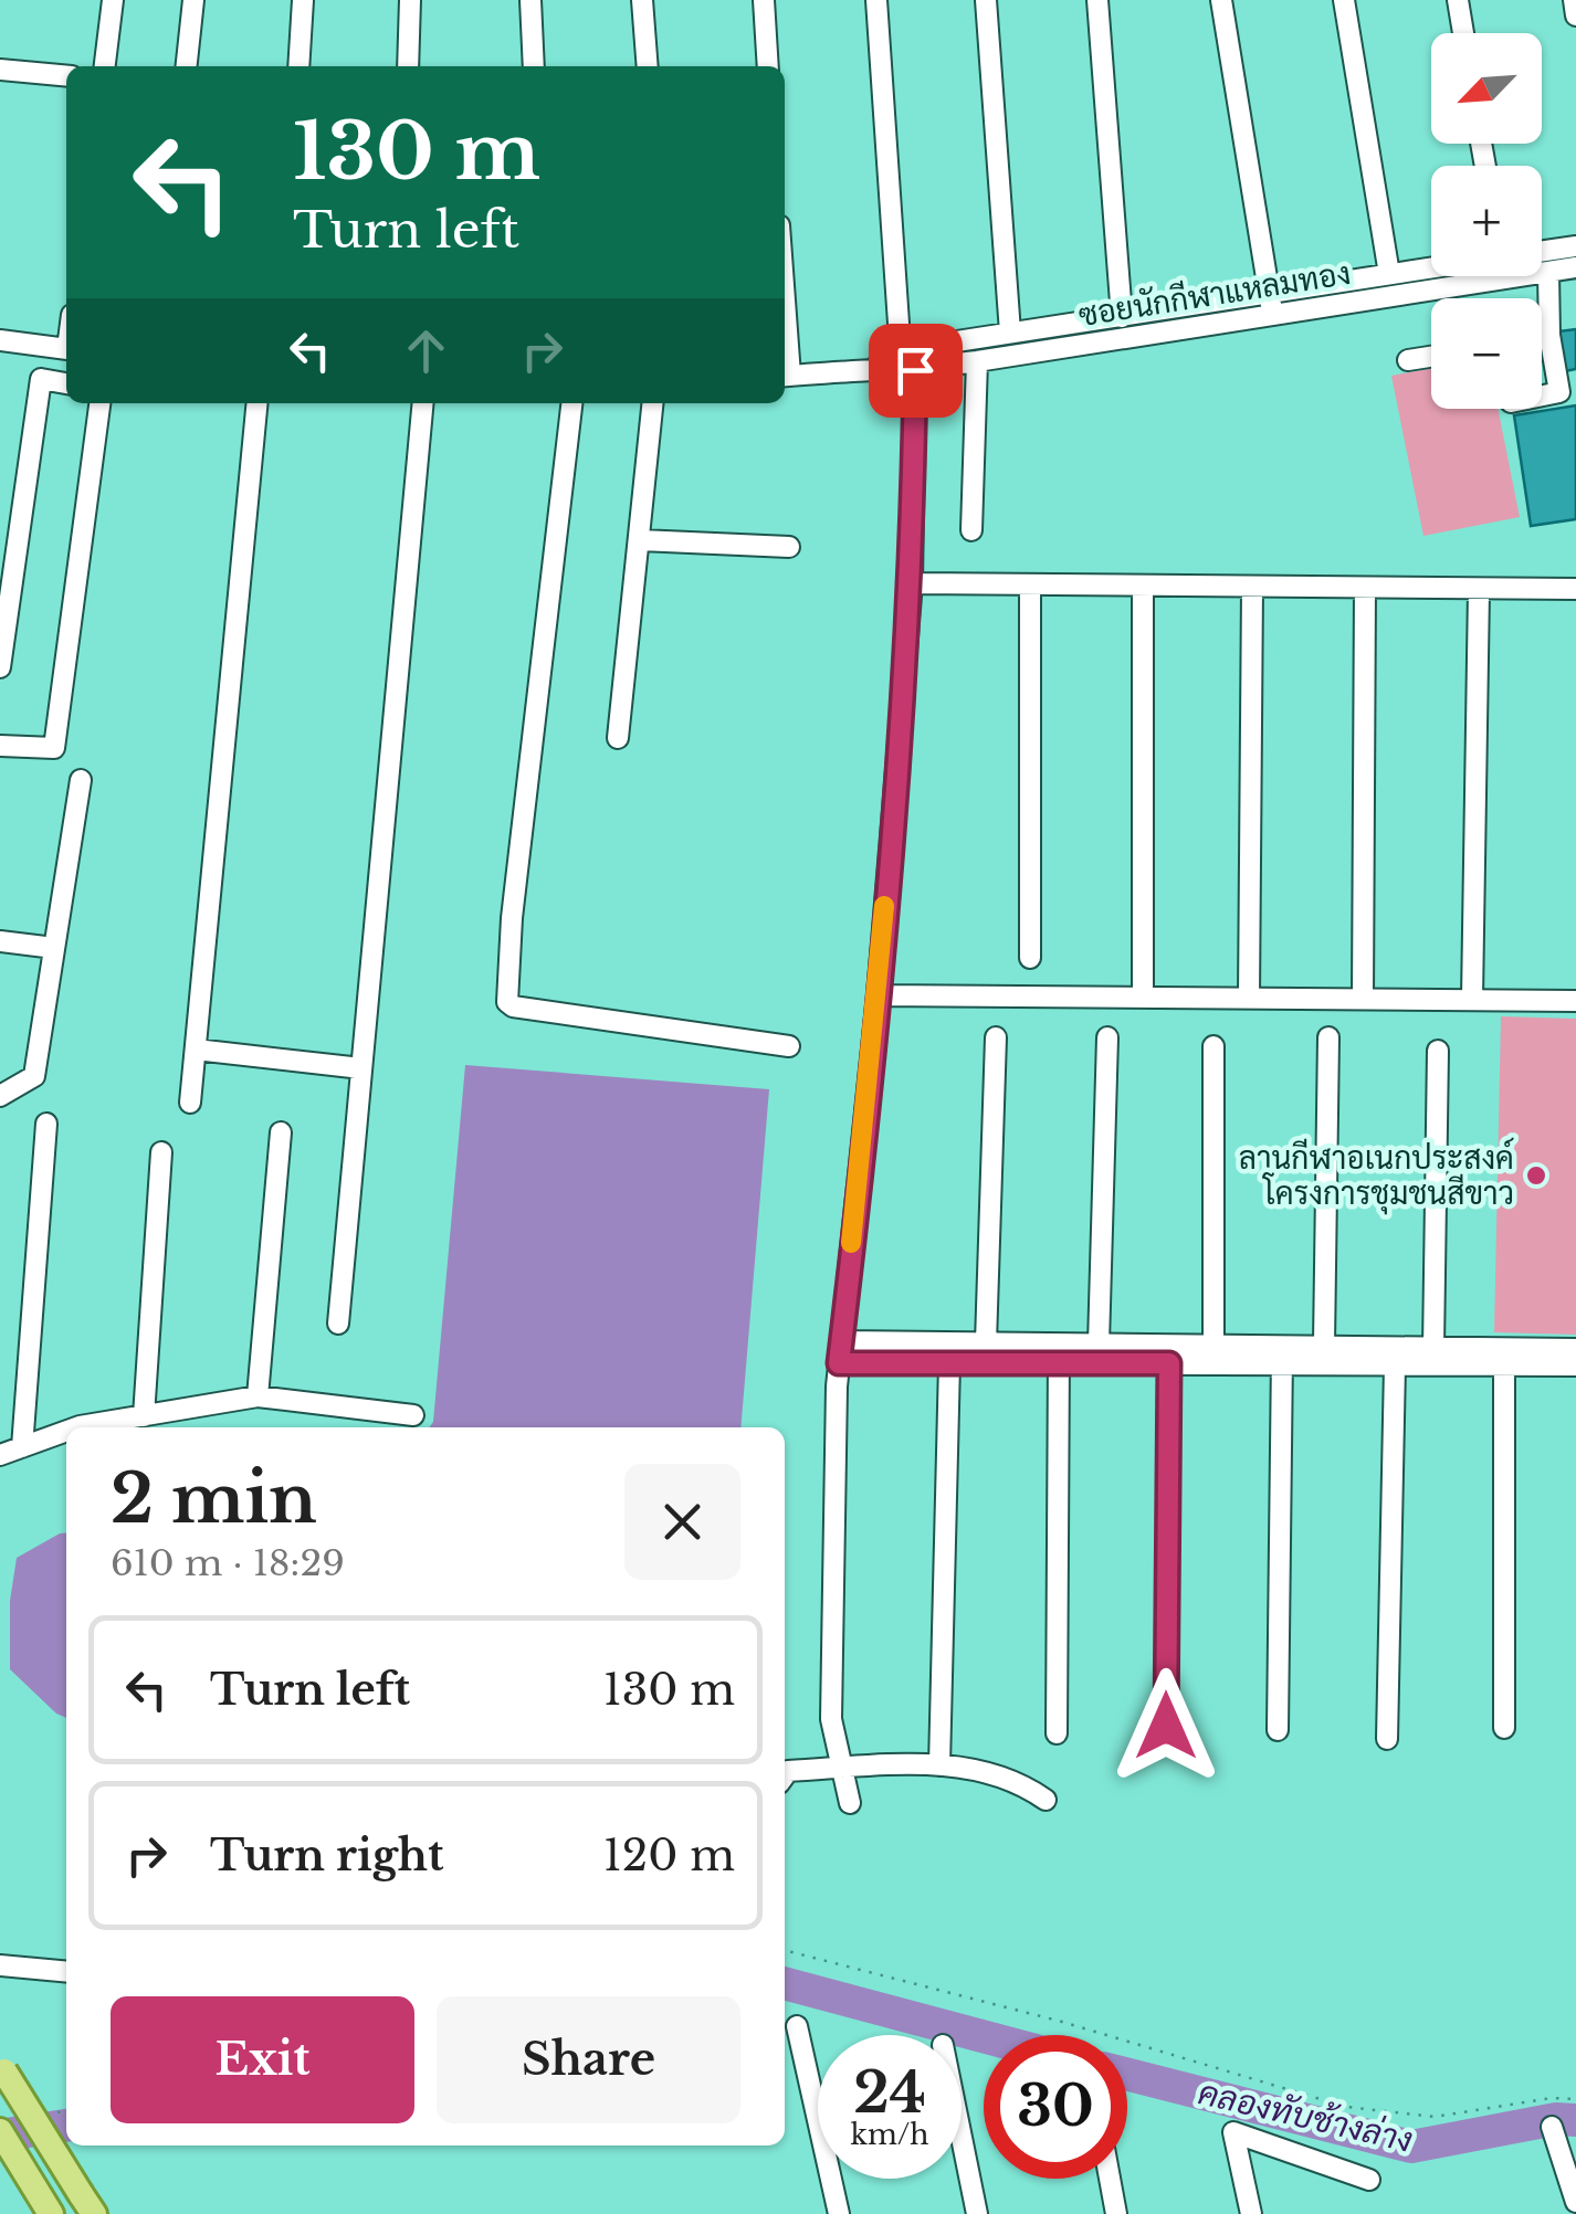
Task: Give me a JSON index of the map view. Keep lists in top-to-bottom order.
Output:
{
  "streets": {
    "street": ["ซอยนักกีฬาแหลมทอง"]
  },
  "water": ["คลองทับช้างล่าง"],
  "places": ["ลานกีฬาอเนกประสงค์ โครงการชุมชนสีขาว"],
  "north": "bottom left",
  "page": {
    "map_buttons": ["+", "−"],
    "turn": ["130 m", "Turn left"],
    "heading": ["2 min", "610 m · 18:29"],
    "list": [
      {
        "name": "Turn left",
        "value": "130 m"
      },
      {
        "name": "Turn right",
        "value": "120 m"
      }
    ],
    "buttons": ["Exit", "Share"],
    "speed": "24 km/h",
    "limit": "30"
  }
}
